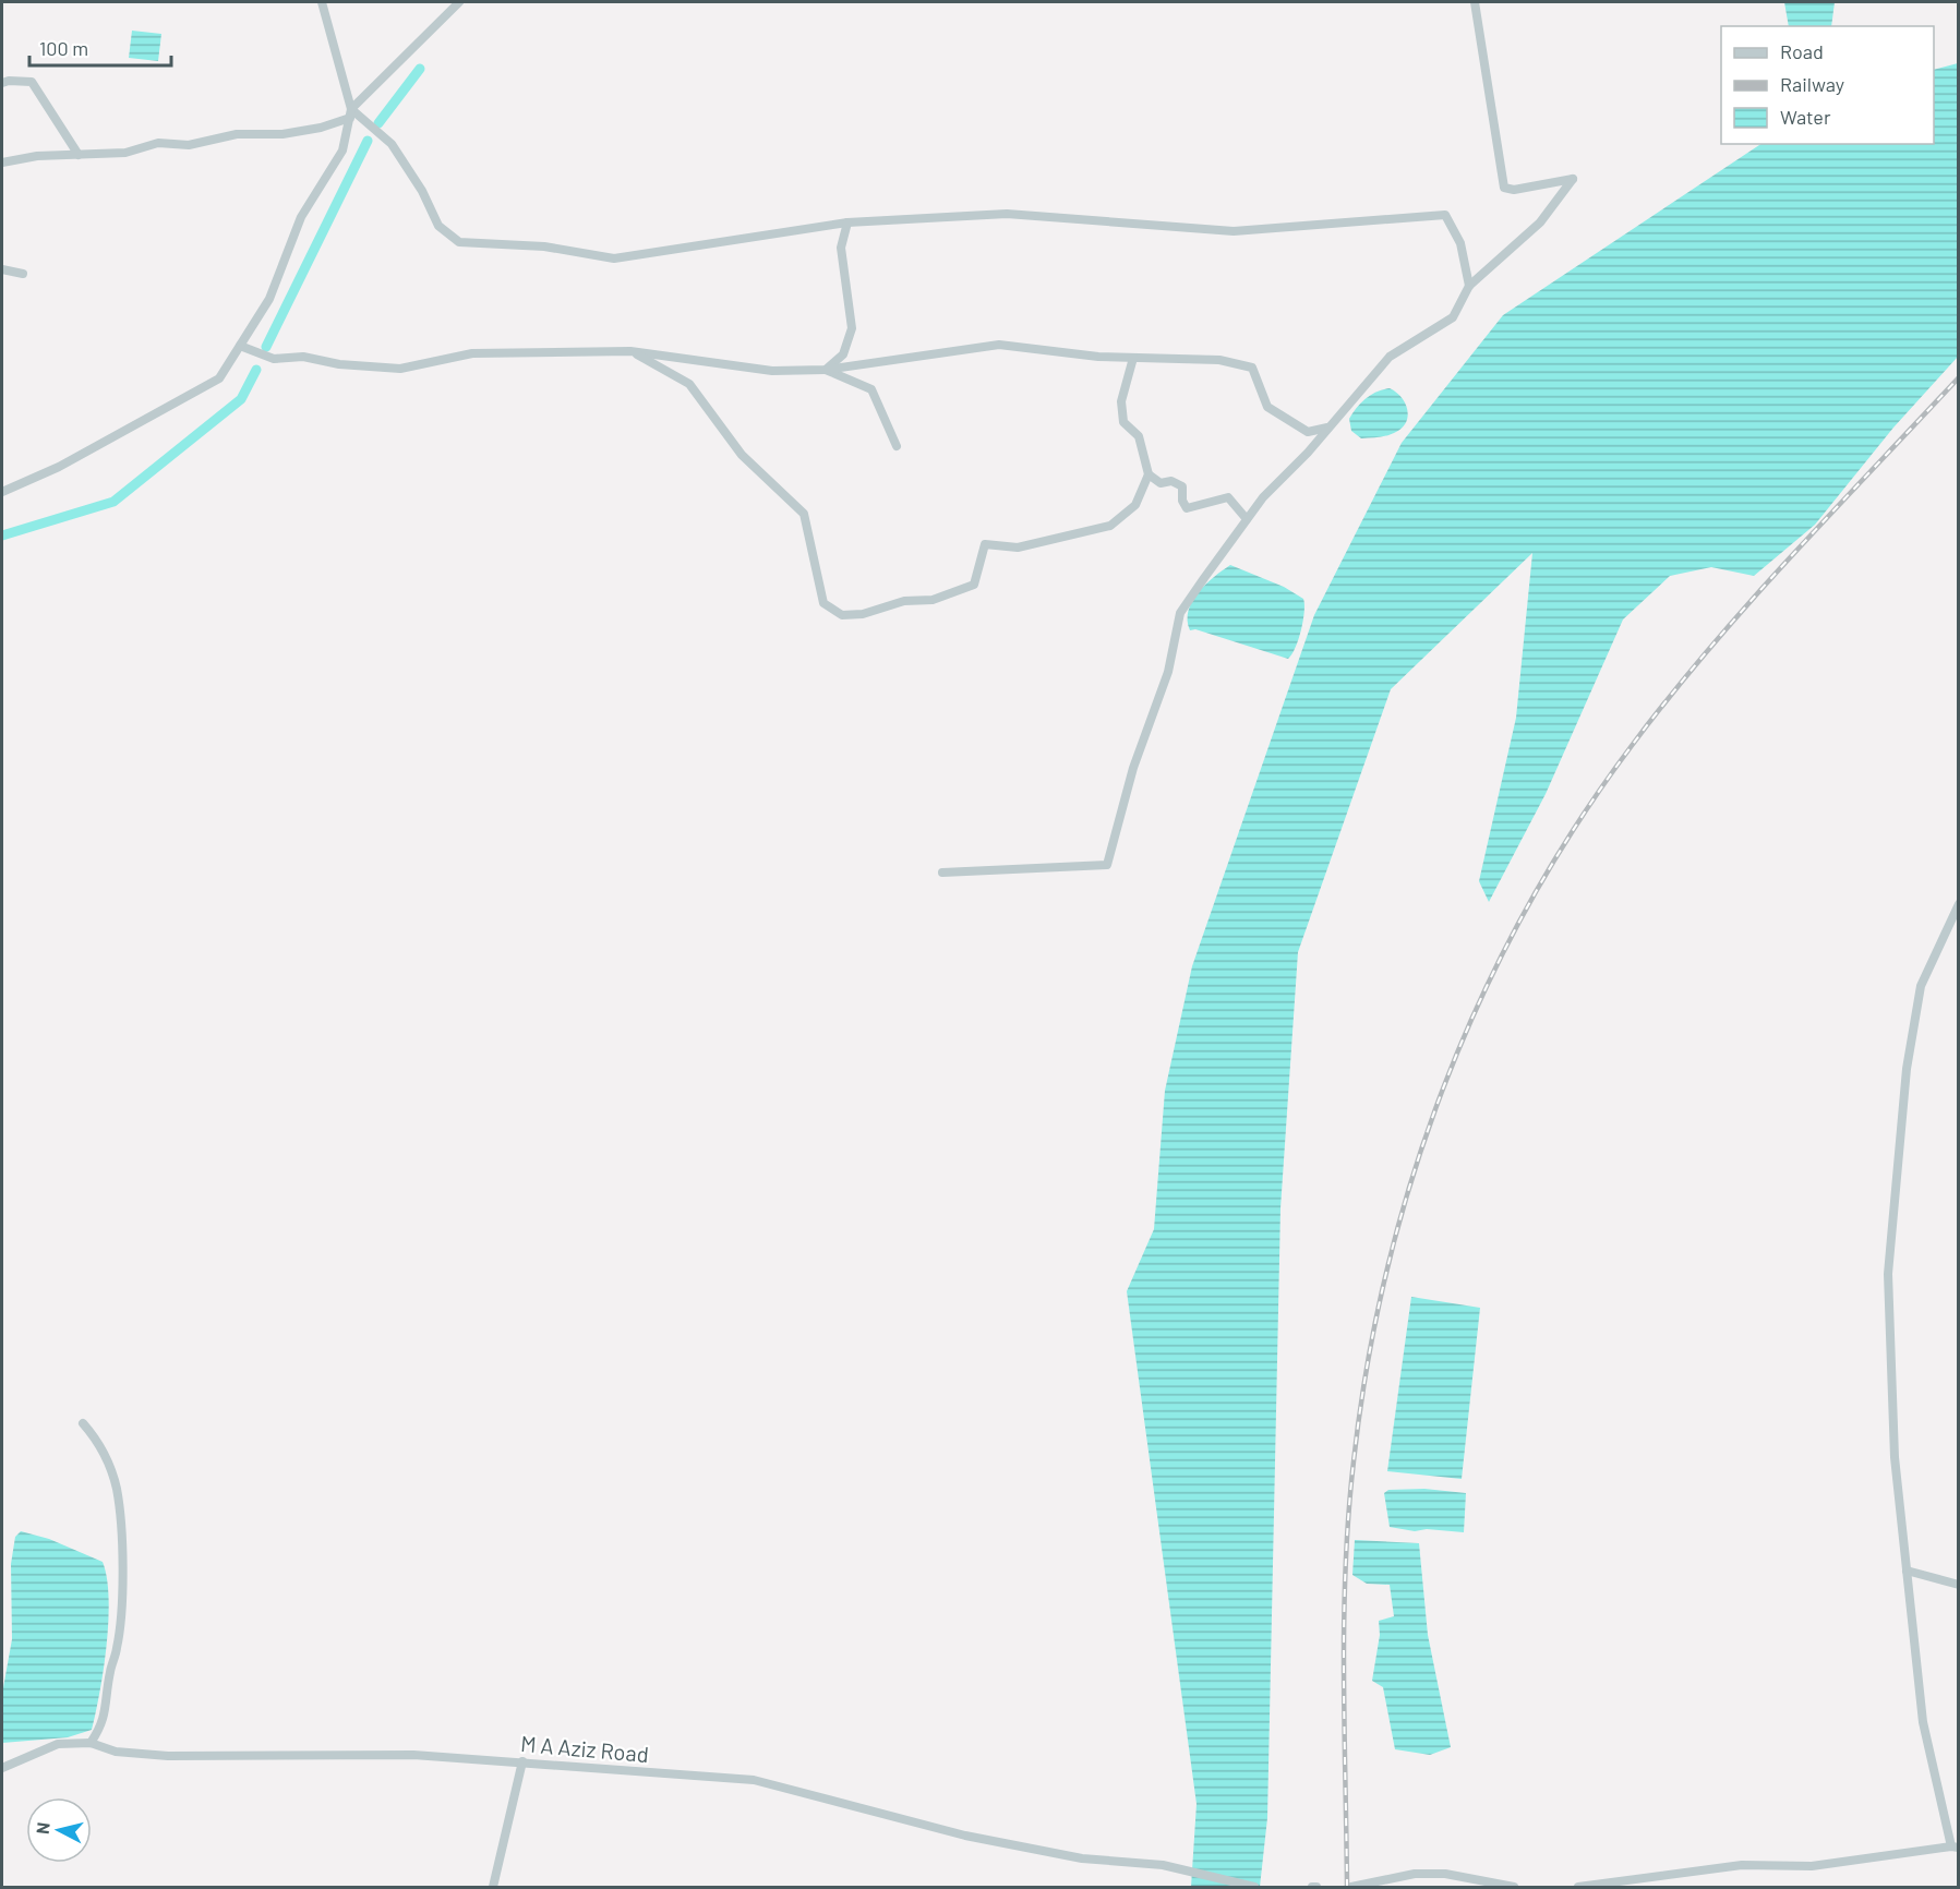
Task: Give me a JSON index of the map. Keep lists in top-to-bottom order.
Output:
{
  "streets": {
    "street": ["M A Aziz Road"]
  },
  "legend": ["Road", "Railway", "Water"],
  "scale_bar": "100 m",
  "north": "left"
}
